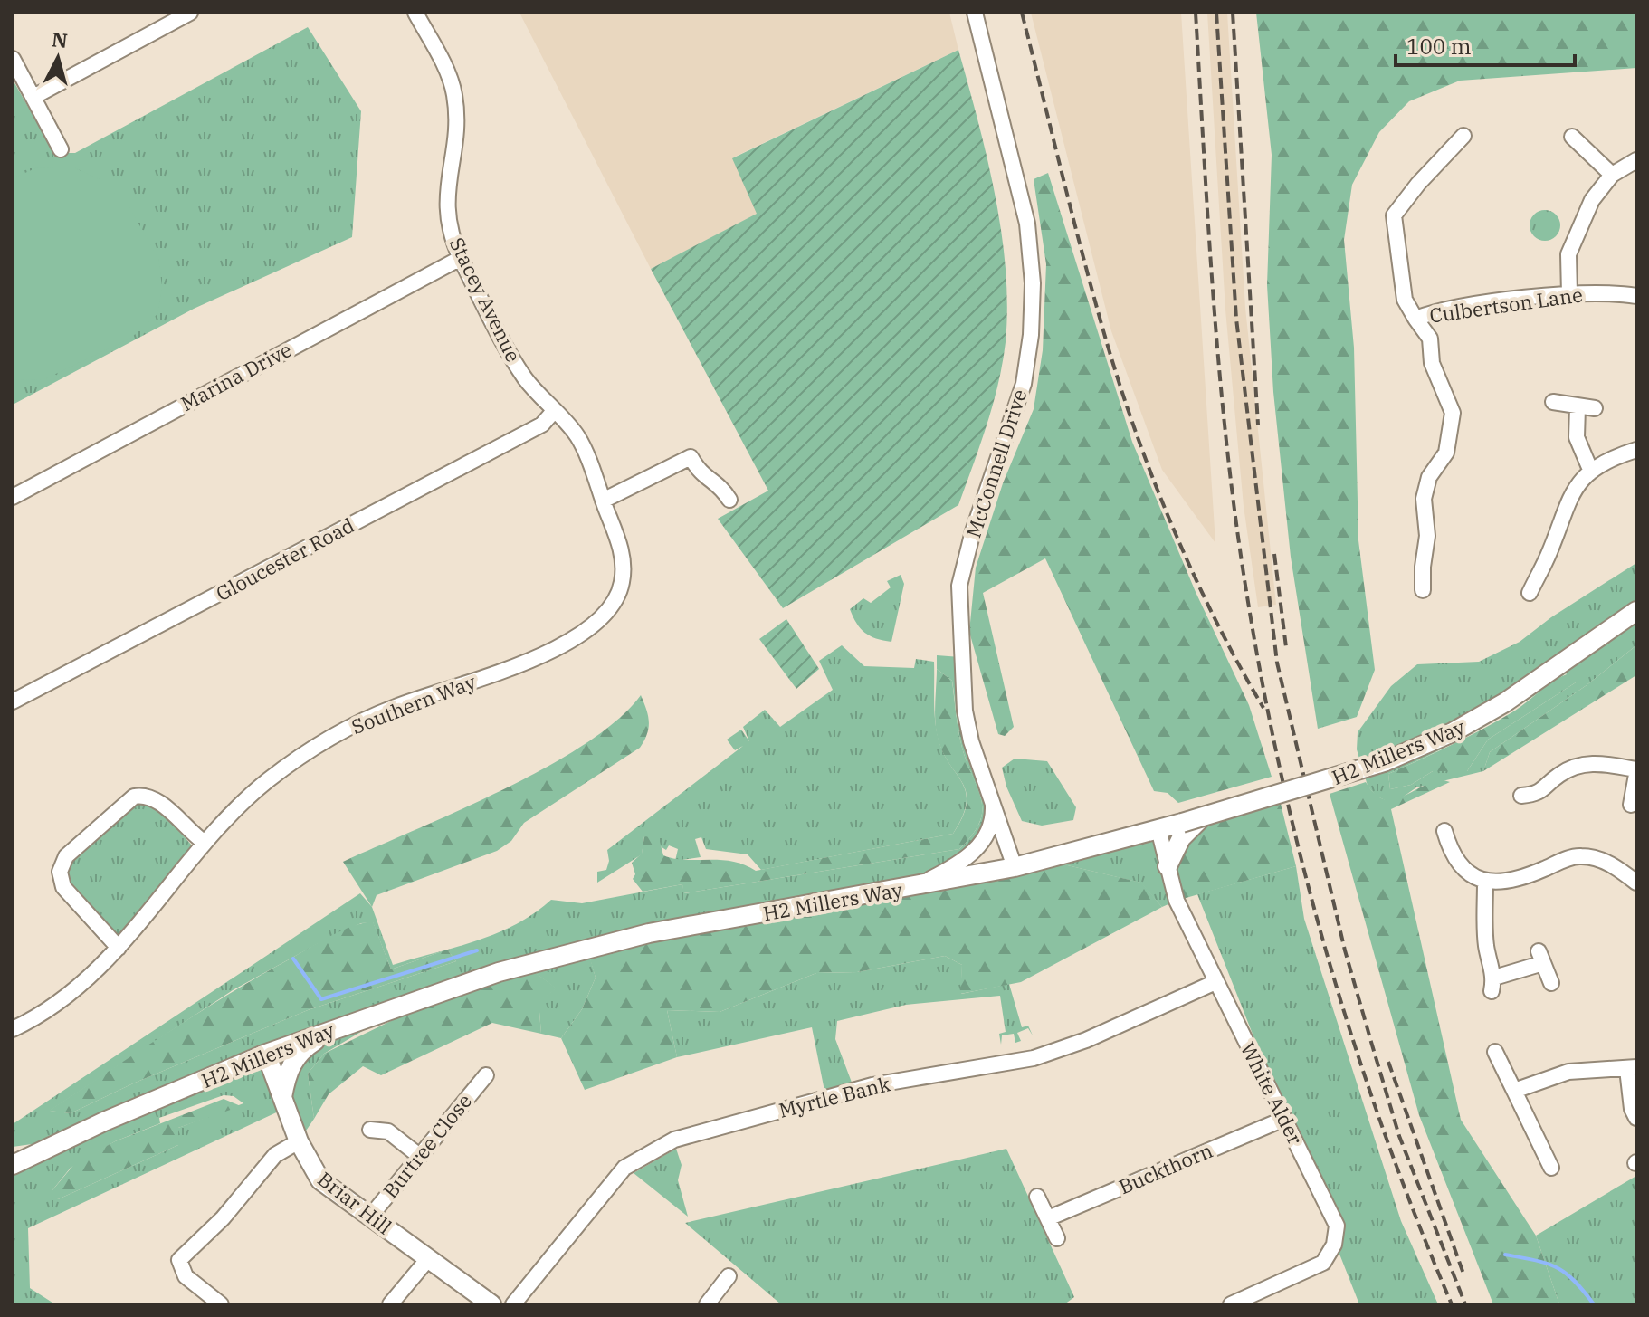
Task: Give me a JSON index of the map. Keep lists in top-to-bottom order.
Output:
{
  "streets": {
    "street": [
      "Stacey Avenue",
      "Culbertson Lane",
      "Marina Drive",
      "McConnell Drive",
      "Gloucester Road",
      "Southern Way",
      "H2 Millers Way",
      "White Alder",
      "Myrtle Bank",
      "Burtree Close",
      "Buckthorn",
      "Briar Hill"
    ]
  },
  "crossings": [
    ["Stacey Avenue", "Marina Drive"],
    ["Stacey Avenue", "Gloucester Road"],
    ["Stacey Avenue", "Southern Way"],
    ["McConnell Drive", "H2 Millers Way"],
    ["Gloucester Road", "Southern Way"],
    ["H2 Millers Way", "White Alder"],
    ["H2 Millers Way", "Briar Hill"],
    ["White Alder", "Myrtle Bank"],
    ["White Alder", "Buckthorn"],
    ["Burtree Close", "Briar Hill"]
  ],
  "scale_bar": "100 m",
  "north": "top"
}
